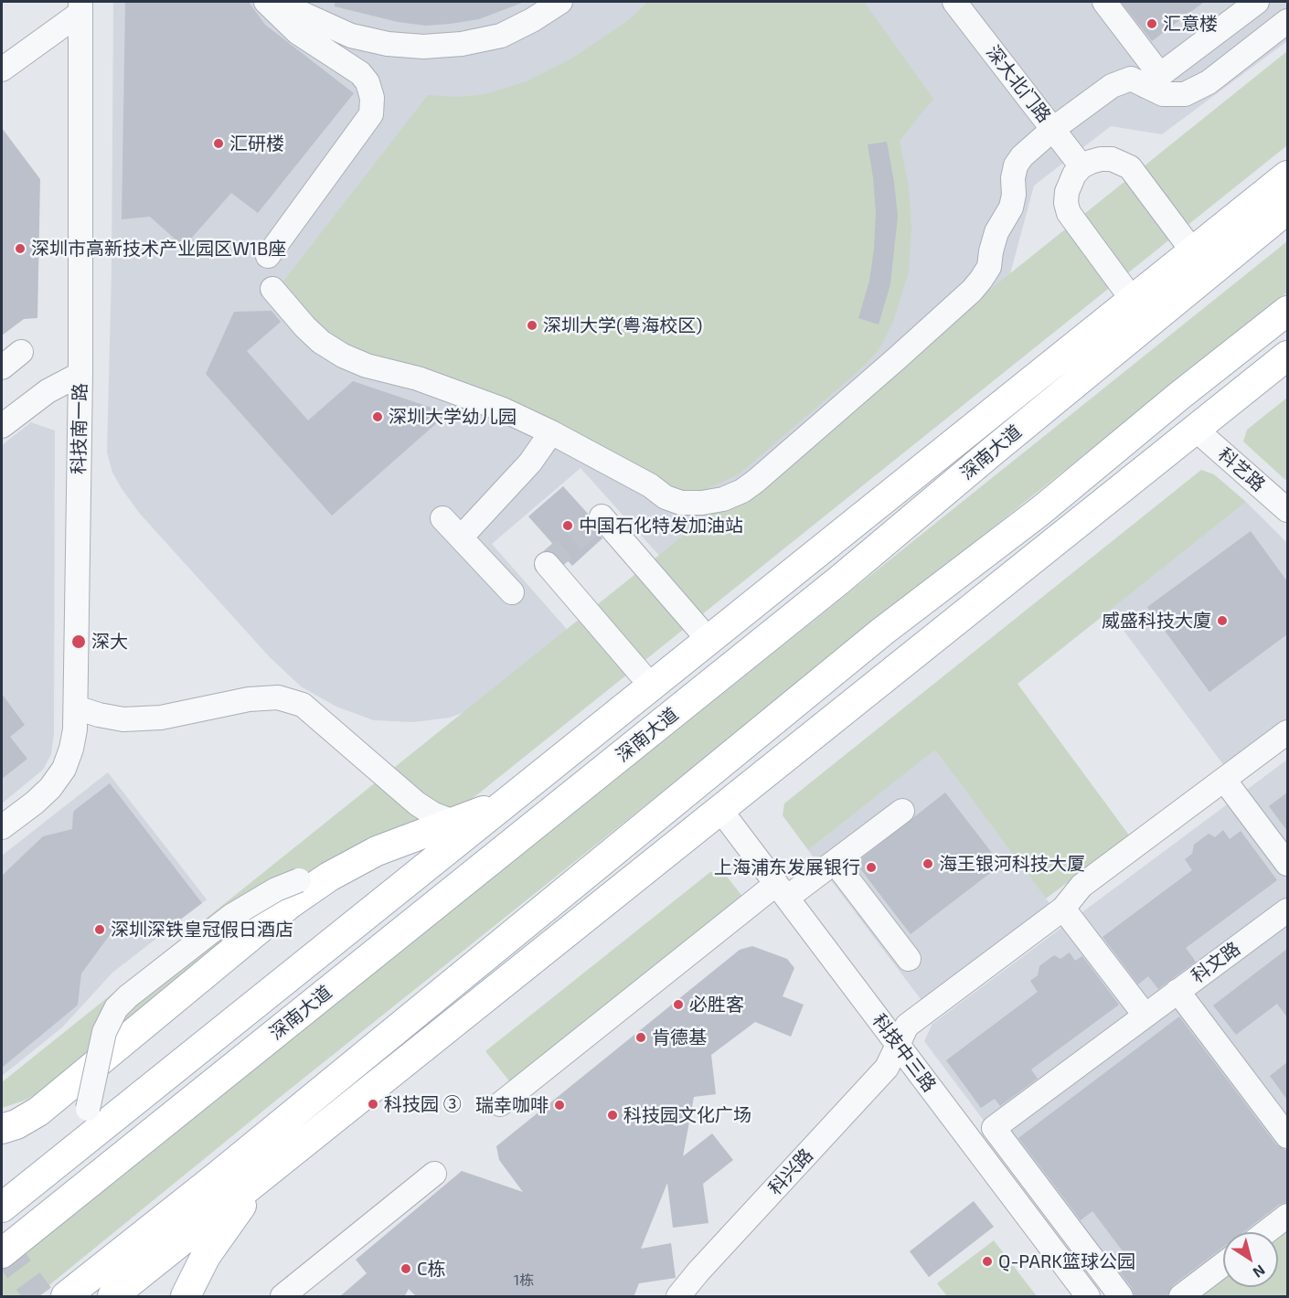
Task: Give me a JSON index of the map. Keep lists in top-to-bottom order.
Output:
{
  "streets": {
    "main road": ["深南大道"],
    "street": [
      "深大北门路",
      "科技南一路",
      "科艺路",
      "科文路",
      "科技中三路",
      "科兴路"
    ]
  },
  "crossings": [
    ["科技中三路", "科兴路"]
  ],
  "places": [
    "汇意楼",
    "汇研楼",
    "深圳市高新技术产业园区W1B座",
    "深圳大学(粤海校区)",
    "深圳大学幼儿园",
    "中国石化特发加油站",
    "威盛科技大廈",
    "深大",
    "海王银河科技大厦",
    "上海浦东发展银行",
    "深圳深铁皇冠假日酒店",
    "必胜客",
    "肯德基",
    "科技园 ③",
    "瑞幸咖啡",
    "科技园文化广场",
    "Q-PARK篮球公园",
    "C栋"
  ],
  "house_numbers": ["1栋"],
  "north": "bottom right"
}
